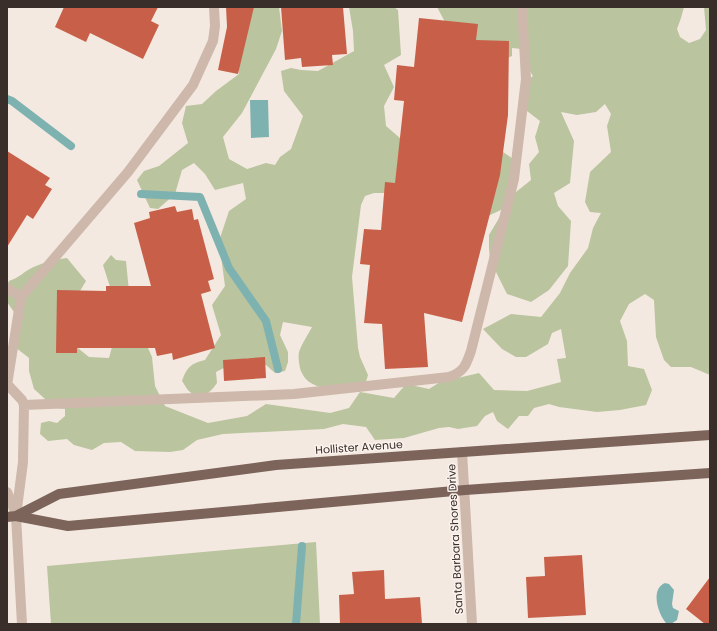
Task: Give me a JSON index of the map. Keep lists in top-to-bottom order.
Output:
{
  "streets": {
    "main road": ["Hollister Avenue"],
    "street": ["Santa Barbara Shores Drive"]
  },
  "crossings": [
    ["Hollister Avenue", "Santa Barbara Shores Drive"]
  ]
}
